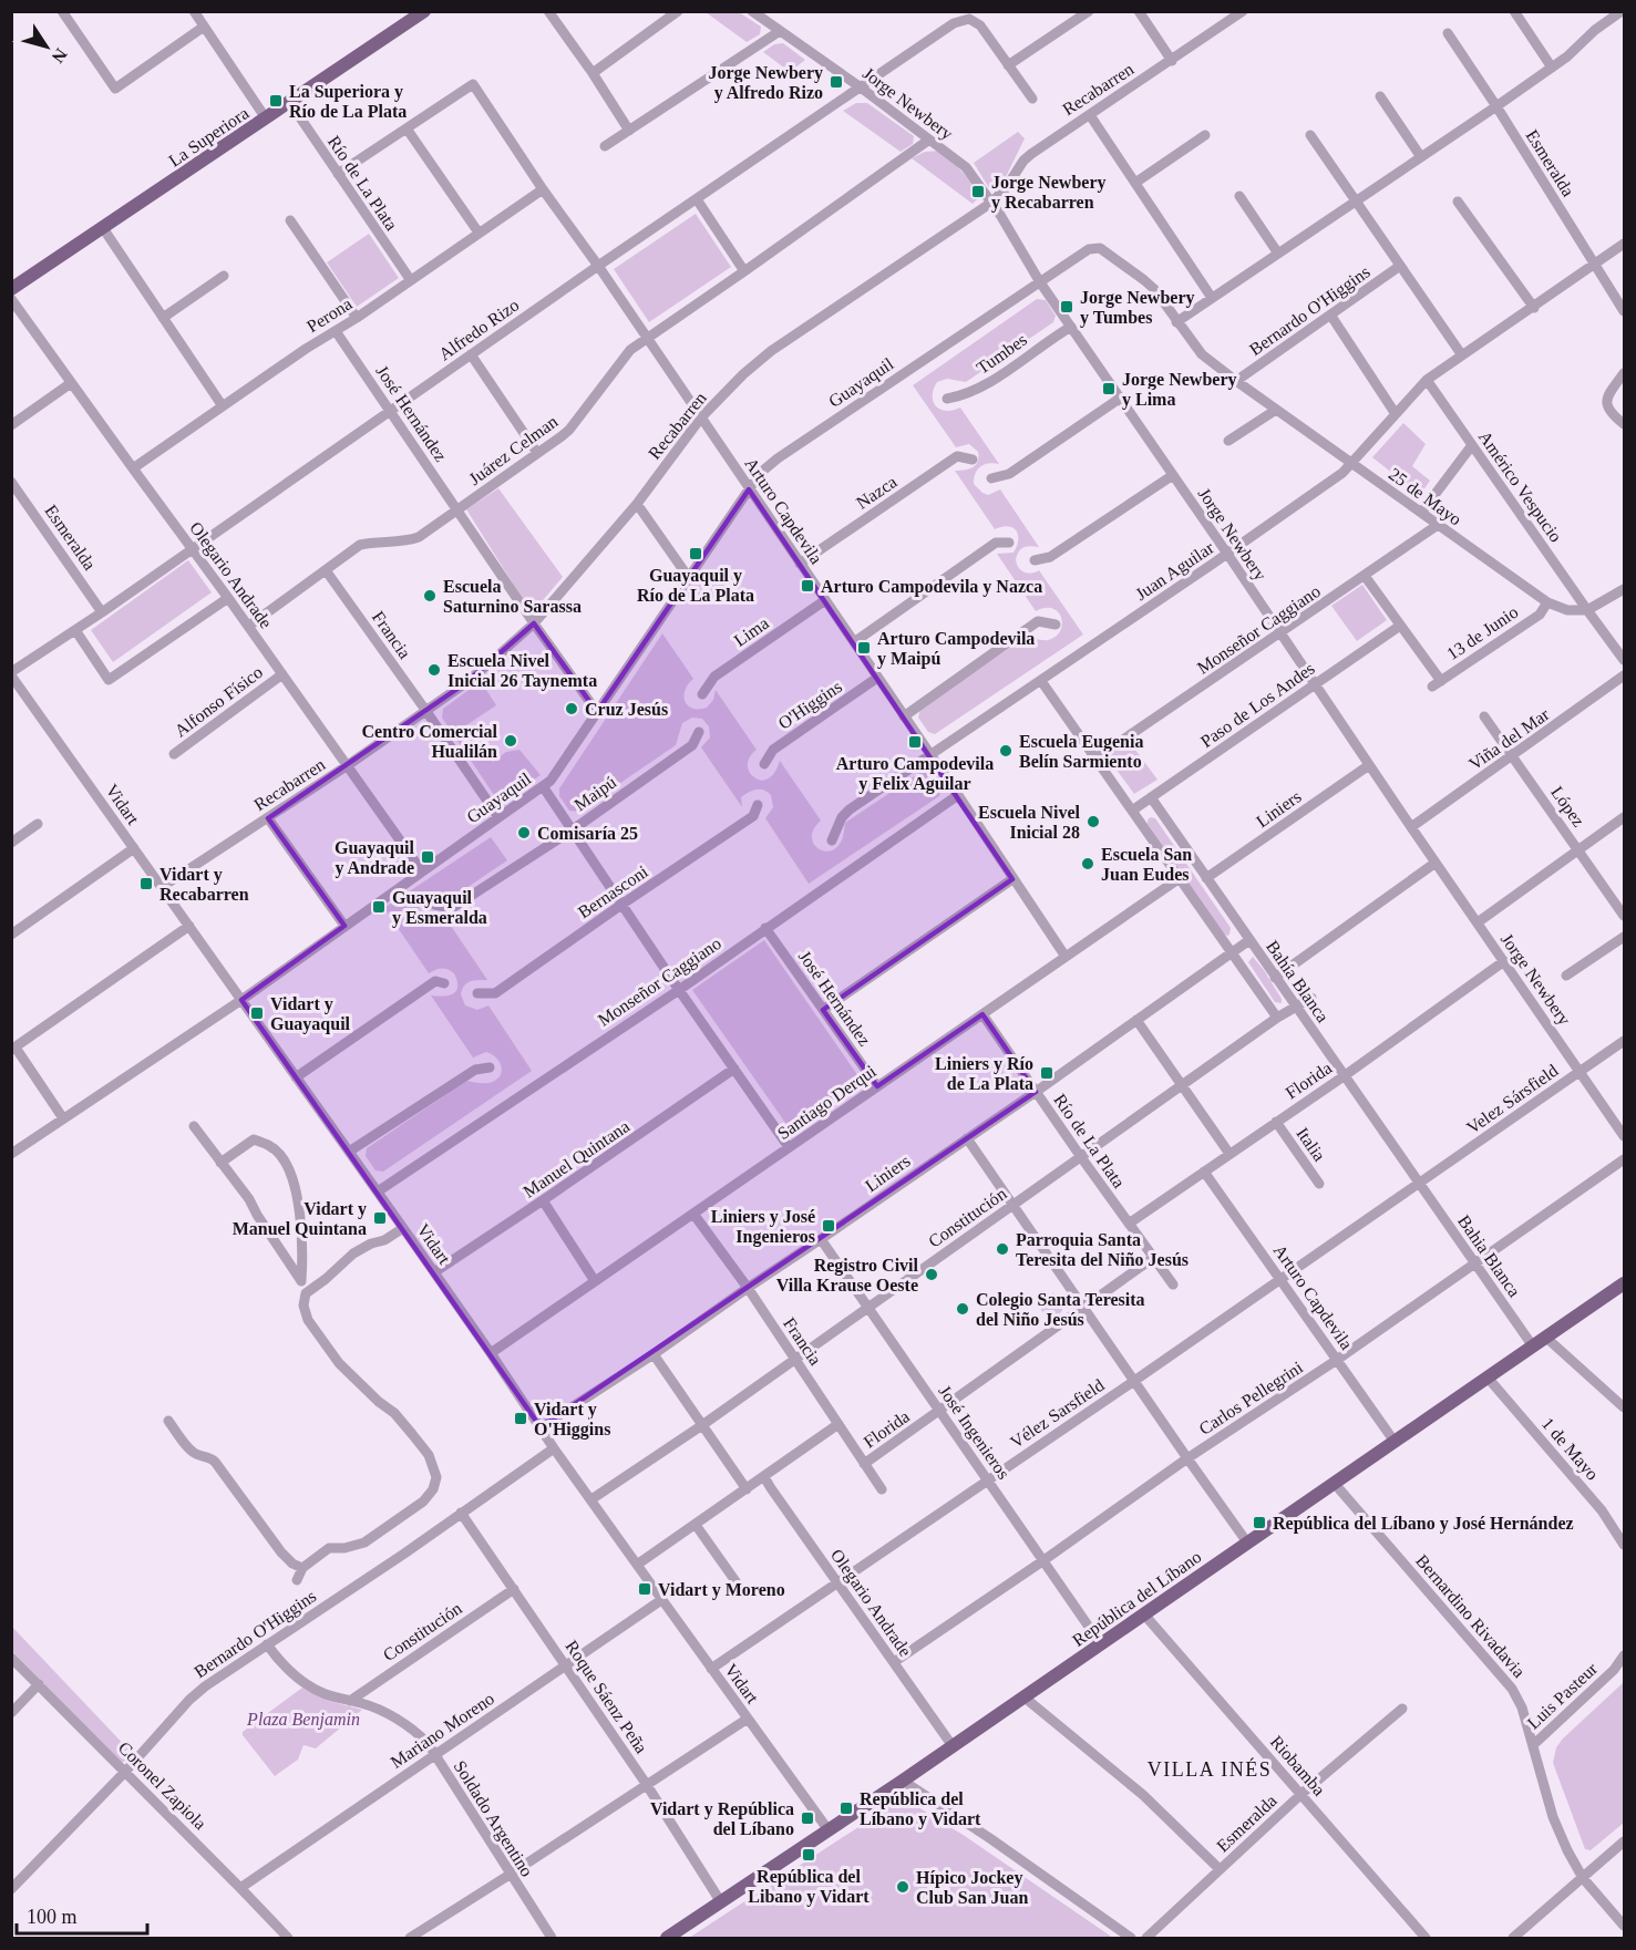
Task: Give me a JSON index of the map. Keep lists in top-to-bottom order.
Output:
{
  "streets": {
    "main road": ["La Superiora", "República del Líbano"],
    "street": [
      "Recabarren",
      "Jorge Newbery",
      "Esmeralda",
      "Río de La Plata",
      "Bernardo O'Higgins",
      "Perona",
      "Alfredo Rizo",
      "Tumbes",
      "Guayaquil",
      "José Hernández",
      "Juárez Celman",
      "Américo Vespucio",
      "Nazca",
      "25 de Mayo",
      "Arturo Capdevila",
      "Juan Aguilar",
      "Olegario Andrade",
      "Monseñor Caggiano",
      "Lima",
      "13 de Junio",
      "Francia",
      "Alfonso Físico",
      "O'Higgins",
      "Paso de Los Andes",
      "Viña del Mar",
      "Maipú",
      "Vidart",
      "López",
      "Liniers",
      "Bernasconi",
      "Bahía Blanca",
      "Florida",
      "Velez Sársfield",
      "Santiago Derqui",
      "Italia",
      "Manuel Quintana",
      "Constitución",
      "Bahia Blanca",
      "Carlos Pellegrini",
      "Vélez Sarsfield",
      "José Ingenieros",
      "1 de Mayo",
      "Bernardino Rivadavia",
      "Luis Pasteur",
      "Roque Sáenz Peña",
      "Mariano Moreno",
      "Riobamba",
      "Coronel Zapiola",
      "Soldado Argentino"
    ]
  },
  "crossings": [
    ["Recabarren", "Jorge Newbery"],
    ["Recabarren", "José Hernández"],
    ["Recabarren", "Arturo Capdevila"],
    ["Recabarren", "Olegario Andrade"],
    ["Recabarren", "Francia"],
    ["Recabarren", "Vidart"],
    ["Jorge Newbery", "Alfredo Rizo"],
    ["Jorge Newbery", "Tumbes"],
    ["Jorge Newbery", "Guayaquil"],
    ["Jorge Newbery", "Juárez Celman"],
    ["Jorge Newbery", "Juan Aguilar"],
    ["Jorge Newbery", "Monseñor Caggiano"],
    ["Jorge Newbery", "Paso de Los Andes"],
    ["Jorge Newbery", "Viña del Mar"],
    ["Jorge Newbery", "Liniers"],
    ["Jorge Newbery", "Florida"],
    ["Jorge Newbery", "Velez Sársfield"],
    ["La Superiora", "Río de La Plata"],
    ["Esmeralda", "Alfredo Rizo"],
    ["Esmeralda", "Juan Aguilar"],
    ["Esmeralda", "Riobamba"],
    ["Río de La Plata", "Perona"],
    ["Río de La Plata", "Liniers"],
    ["Río de La Plata", "Florida"],
    ["Río de La Plata", "Santiago Derqui"],
    ["Río de La Plata", "Constitución"],
    ["Bernardo O'Higgins", "25 de Mayo"],
    ["Bernardo O'Higgins", "Vidart"],
    ["Bernardo O'Higgins", "Roque Sáenz Peña"],
    ["Bernardo O'Higgins", "Coronel Zapiola"],
    ["Bernardo O'Higgins", "Soldado Argentino"],
    ["Perona", "José Hernández"],
    ["Perona", "Arturo Capdevila"],
    ["Perona", "Olegario Andrade"],
    ["Alfredo Rizo", "José Hernández"],
    ["Alfredo Rizo", "Arturo Capdevila"],
    ["Alfredo Rizo", "Olegario Andrade"],
    ["Alfredo Rizo", "Vidart"],
    ["Guayaquil", "José Hernández"],
    ["Guayaquil", "25 de Mayo"],
    ["Guayaquil", "Arturo Capdevila"],
    ["Guayaquil", "Olegario Andrade"],
    ["Guayaquil", "Francia"],
    ["Guayaquil", "Vidart"],
    ["José Hernández", "Juárez Celman"],
    ["José Hernández", "Monseñor Caggiano"],
    ["José Hernández", "Santiago Derqui"],
    ["Juárez Celman", "Arturo Capdevila"],
    ["Juárez Celman", "Olegario Andrade"],
    ["Juárez Celman", "Francia"],
    ["Américo Vespucio", "25 de Mayo"],
    ["Américo Vespucio", "Juan Aguilar"],
    ["Nazca", "Arturo Capdevila"],
    ["25 de Mayo", "Juan Aguilar"],
    ["25 de Mayo", "Monseñor Caggiano"],
    ["25 de Mayo", "13 de Junio"],
    ["Arturo Capdevila", "Juan Aguilar"],
    ["Arturo Capdevila", "Monseñor Caggiano"],
    ["Arturo Capdevila", "Lima"],
    ["Arturo Capdevila", "O'Higgins"],
    ["Arturo Capdevila", "Florida"],
    ["Arturo Capdevila", "Santiago Derqui"],
    ["Arturo Capdevila", "Carlos Pellegrini"],
    ["Arturo Capdevila", "Vélez Sarsfield"],
    ["Arturo Capdevila", "República del Líbano"],
    ["Juan Aguilar", "Bahía Blanca"],
    ["Olegario Andrade", "Alfonso Físico"],
    ["Olegario Andrade", "Florida"],
    ["Olegario Andrade", "Carlos Pellegrini"],
    ["Olegario Andrade", "Vélez Sarsfield"],
    ["Olegario Andrade", "República del Líbano"],
    ["Monseñor Caggiano", "Vidart"],
    ["Monseñor Caggiano", "Bahía Blanca"],
    ["13 de Junio", "Paso de Los Andes"],
    ["Francia", "Liniers"],
    ["Francia", "Florida"],
    ["Francia", "Santiago Derqui"],
    ["Francia", "Constitución"],
    ["Paso de Los Andes", "Bahía Blanca"],
    ["Viña del Mar", "López"],
    ["Vidart", "Liniers"],
    ["Vidart", "Florida"],
    ["Vidart", "Santiago Derqui"],
    ["Vidart", "Manuel Quintana"],
    ["Vidart", "Constitución"],
    ["Vidart", "Vélez Sarsfield"],
    ["Vidart", "República del Líbano"],
    ["Vidart", "Mariano Moreno"],
    ["Liniers", "Bahía Blanca"],
    ["Liniers", "José Ingenieros"],
    ["Bahía Blanca", "Florida"],
    ["Bahía Blanca", "Velez Sársfield"],
    ["Bahía Blanca", "Santiago Derqui"],
    ["Bahía Blanca", "Constitución"],
    ["Bahía Blanca", "Bahia Blanca"],
    ["Bahía Blanca", "Vélez Sarsfield"],
    ["Florida", "Italia"],
    ["Florida", "José Ingenieros"],
    ["Velez Sársfield", "Bahia Blanca"],
    ["Velez Sársfield", "Vélez Sarsfield"],
    ["Constitución", "José Ingenieros"],
    ["Constitución", "Roque Sáenz Peña"],
    ["Constitución", "Soldado Argentino"],
    ["Bahia Blanca", "Carlos Pellegrini"],
    ["Bahia Blanca", "Vélez Sarsfield"],
    ["Bahia Blanca", "República del Líbano"],
    ["Carlos Pellegrini", "José Ingenieros"],
    ["Vélez Sarsfield", "José Ingenieros"],
    ["José Ingenieros", "República del Líbano"],
    ["1 de Mayo", "República del Líbano"],
    ["República del Líbano", "Bernardino Rivadavia"],
    ["República del Líbano", "Roque Sáenz Peña"],
    ["República del Líbano", "Riobamba"],
    ["Bernardino Rivadavia", "Luis Pasteur"],
    ["Roque Sáenz Peña", "Mariano Moreno"],
    ["Mariano Moreno", "Coronel Zapiola"],
    ["Mariano Moreno", "Soldado Argentino"]
  ],
  "districts": ["VILLA INÉS"],
  "parks": ["Plaza Benjamin"],
  "places": {
    "transit": [
      "Jorge Newbery y Alfredo Rizo",
      "La Superiora y Río de La Plata",
      "Jorge Newbery y Recabarren",
      "Jorge Newbery y Tumbes",
      "Jorge Newbery y Lima",
      "Guayaquil y Río de La Plata",
      "Arturo Campodevila y Nazca",
      "Arturo Campodevila y Maipú",
      "Arturo Campodevila y Felix Aguilar",
      "Guayaquil y Andrade",
      "Vidart y Recabarren",
      "Guayaquil y Esmeralda",
      "Vidart y Guayaquil",
      "Liniers y Río de La Plata",
      "Vidart y Manuel Quintana",
      "Liniers y José Ingenieros",
      "Vidart y O'Higgins",
      "República del Líbano y José Hernández",
      "Vidart y Moreno",
      "República del Líbano y Vidart",
      "Vidart y República del Líbano",
      "República del Libano y Vidart"
    ],
    "other": [
      "Escuela Saturnino Sarassa",
      "Escuela Nivel Inicial 26 Taynemta",
      "Cruz Jesús",
      "Centro Comercial Hualilán",
      "Escuela Eugenia Belín Sarmiento",
      "Escuela Nivel Inicial 28",
      "Comisaría 25",
      "Escuela San Juan Eudes",
      "Parroquia Santa Teresita del Niño Jesús",
      "Registro Civil Villa Krause Oeste",
      "Colegio Santa Teresita del Niño Jesús",
      "Hípico Jockey Club San Juan"
    ]
  },
  "scale_bar": "100 m",
  "north": "bottom right"
}
